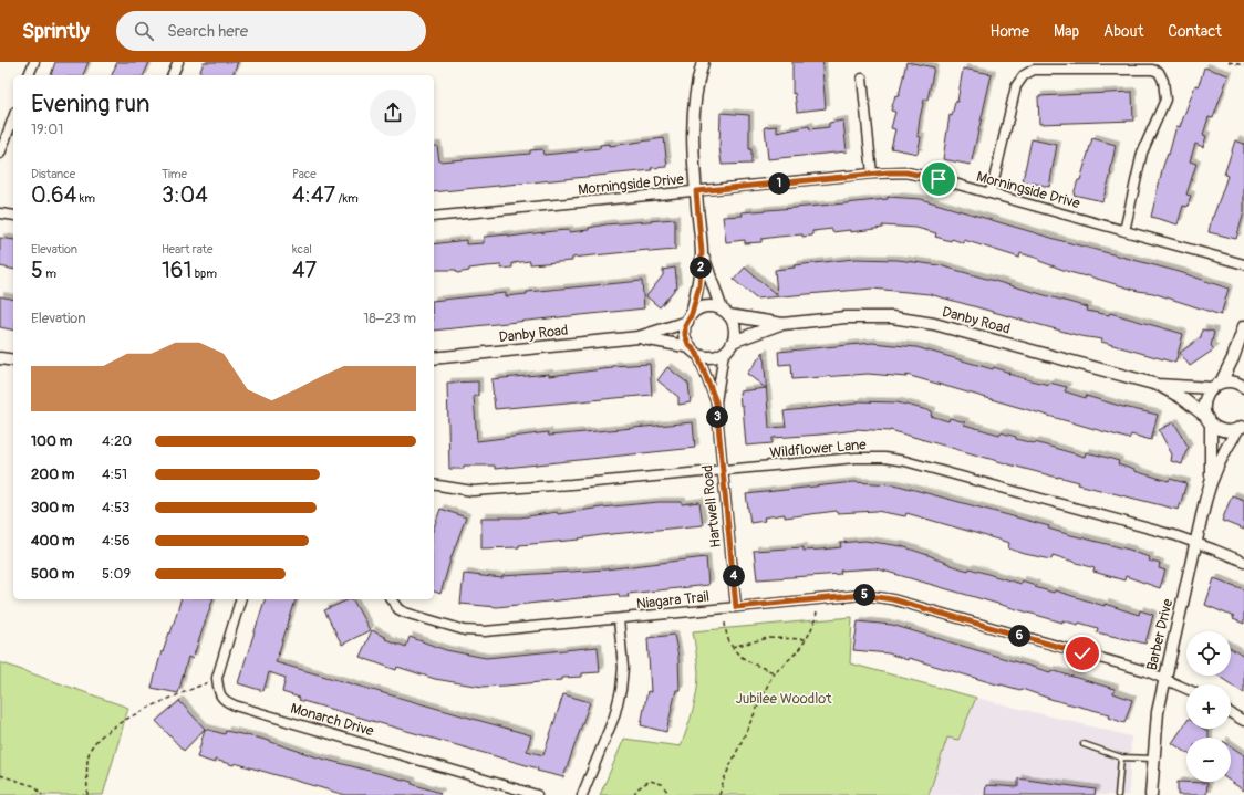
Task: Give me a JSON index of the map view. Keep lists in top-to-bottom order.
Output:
{
  "streets": {
    "street": [
      "Morningside Drive",
      "Danby Road",
      "Wildflower Lane",
      "Hartwell Road",
      "Niagara Trail",
      "Barber Drive",
      "Monarch Drive"
    ]
  },
  "crossings": [
    ["Danby Road", "Hartwell Road"],
    ["Danby Road", "Barber Drive"],
    ["Wildflower Lane", "Hartwell Road"],
    ["Wildflower Lane", "Barber Drive"],
    ["Hartwell Road", "Niagara Trail"],
    ["Niagara Trail", "Barber Drive"]
  ],
  "parks": ["Jubilee Woodlot"],
  "page": {
    "header": "Sprintly",
    "search": "Search here",
    "nav": [
      "Home",
      "Map",
      "About",
      "Contact"
    ],
    "heading": ["Evening run", "19:01"],
    "stats": [
      ["Distance", "0.64 km"],
      ["Time", "3:04"],
      ["Pace", "4:47 /km"],
      ["Elevation", "5 m"],
      ["Heart rate", "161 bpm"],
      ["kcal", "47"]
    ],
    "pins": [
      "1",
      "2",
      "3",
      "4",
      "5",
      "6"
    ],
    "chart": ["Elevation", "18–23 m"],
    "list": [
      {
        "name": "100 m",
        "note": "4:20"
      },
      {
        "name": "200 m",
        "note": "4:51"
      },
      {
        "name": "300 m",
        "note": "4:53"
      },
      {
        "name": "400 m",
        "note": "4:56"
      },
      {
        "name": "500 m",
        "note": "5:09"
      }
    ],
    "map_buttons": ["+", "−"]
  }
}
